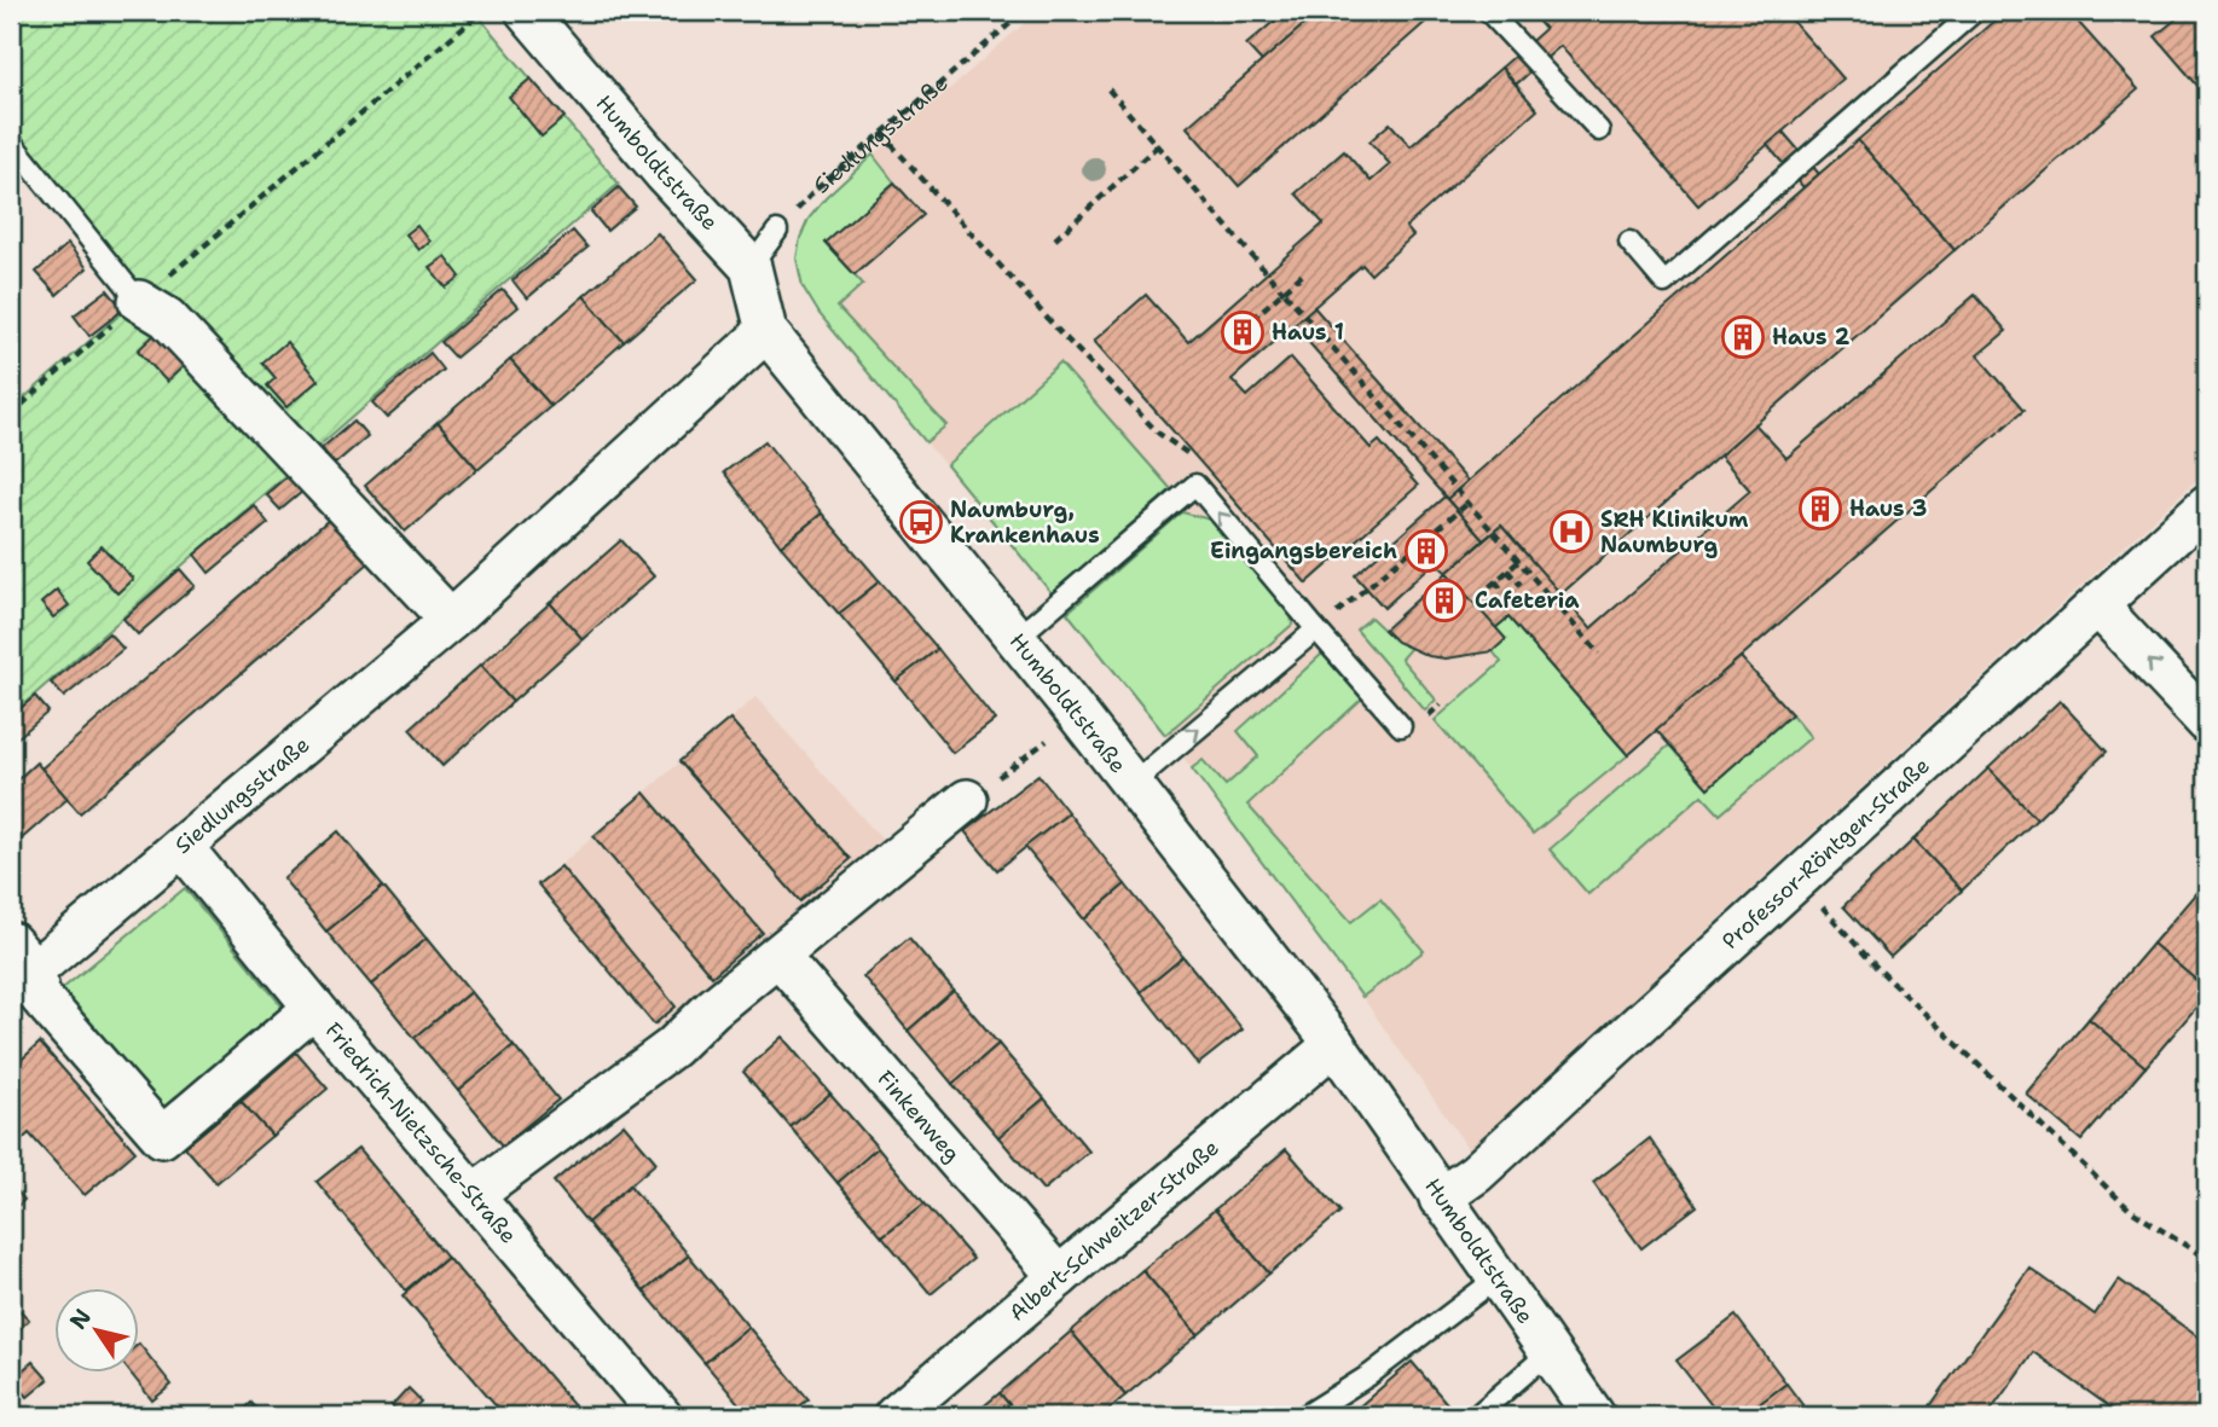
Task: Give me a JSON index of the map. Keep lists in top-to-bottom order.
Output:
{
  "streets": {
    "street": [
      "Siedlungsstraße",
      "Humboldtstraße",
      "Professor-Röntgen-Straße",
      "Finkenweg",
      "Friedrich-Nietzsche-Straße",
      "Albert-Schweitzer-Straße"
    ]
  },
  "crossings": [
    ["Siedlungsstraße", "Humboldtstraße"],
    ["Siedlungsstraße", "Friedrich-Nietzsche-Straße"],
    ["Humboldtstraße", "Professor-Röntgen-Straße"],
    ["Humboldtstraße", "Albert-Schweitzer-Straße"],
    ["Finkenweg", "Albert-Schweitzer-Straße"]
  ],
  "places": {
    "building": [
      "Haus 1",
      "Haus 2",
      "Haus 3",
      "Eingangsbereich",
      "Cafeteria"
    ],
    "bus stop": ["Naumburg, Krankenhaus"],
    "hospital": ["SRH Klinikum Naumburg"]
  },
  "north": "top left"
}
